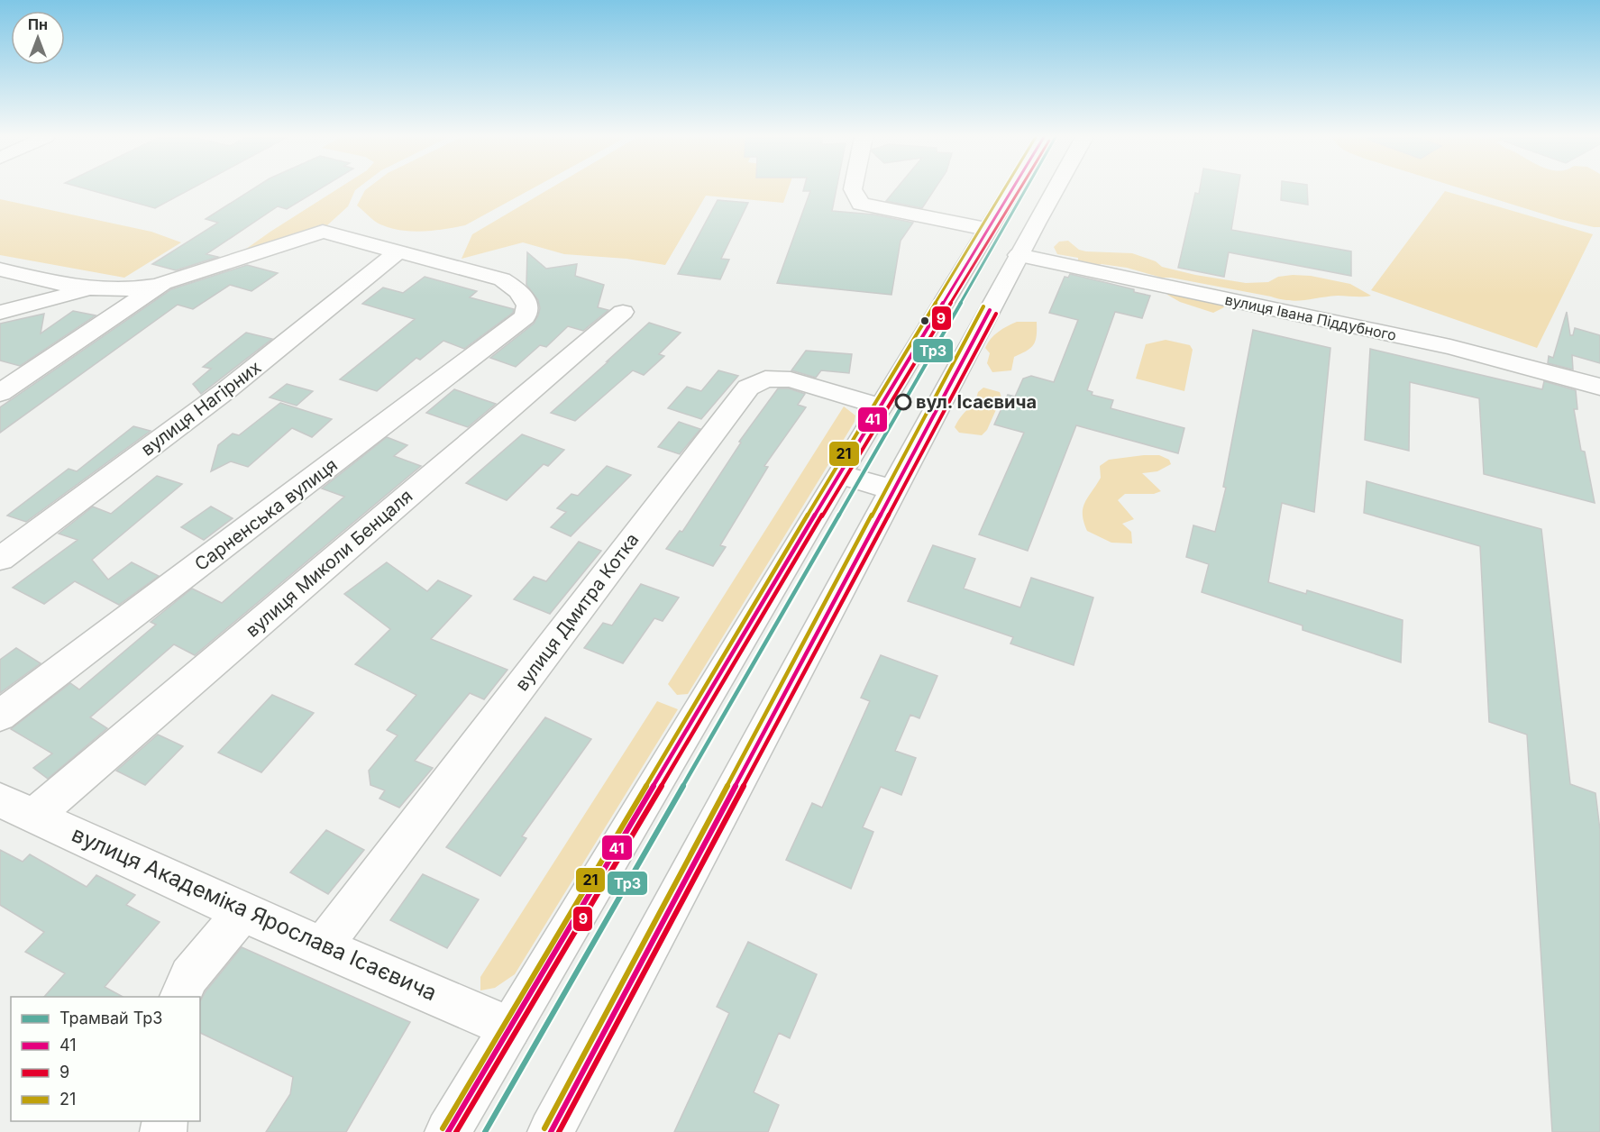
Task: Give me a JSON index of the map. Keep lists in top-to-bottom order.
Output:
{
  "streets": {
    "street": [
      "вулиця Івана Піддубного",
      "вулиця Нагірних",
      "Сарненська вулиця",
      "вулиця Миколи Бенцаля",
      "вулиця Дмитра Котка",
      "вулиця Академіка Ярослава Ісаєвича"
    ]
  },
  "crossings": [
    ["вулиця Нагірних", "Сарненська вулиця"],
    ["вулиця Миколи Бенцаля", "вулиця Академіка Ярослава Ісаєвича"],
    ["вулиця Дмитра Котка", "вулиця Академіка Ярослава Ісаєвича"]
  ],
  "places": ["вул. Ісаєвича"],
  "lines": [
    "tram line Тр3",
    "transit line 41",
    "transit line 9",
    "transit line 21"
  ],
  "legend": [
    "Трамвай Тр3",
    "41",
    "9",
    "21"
  ],
  "north": "top"
}
